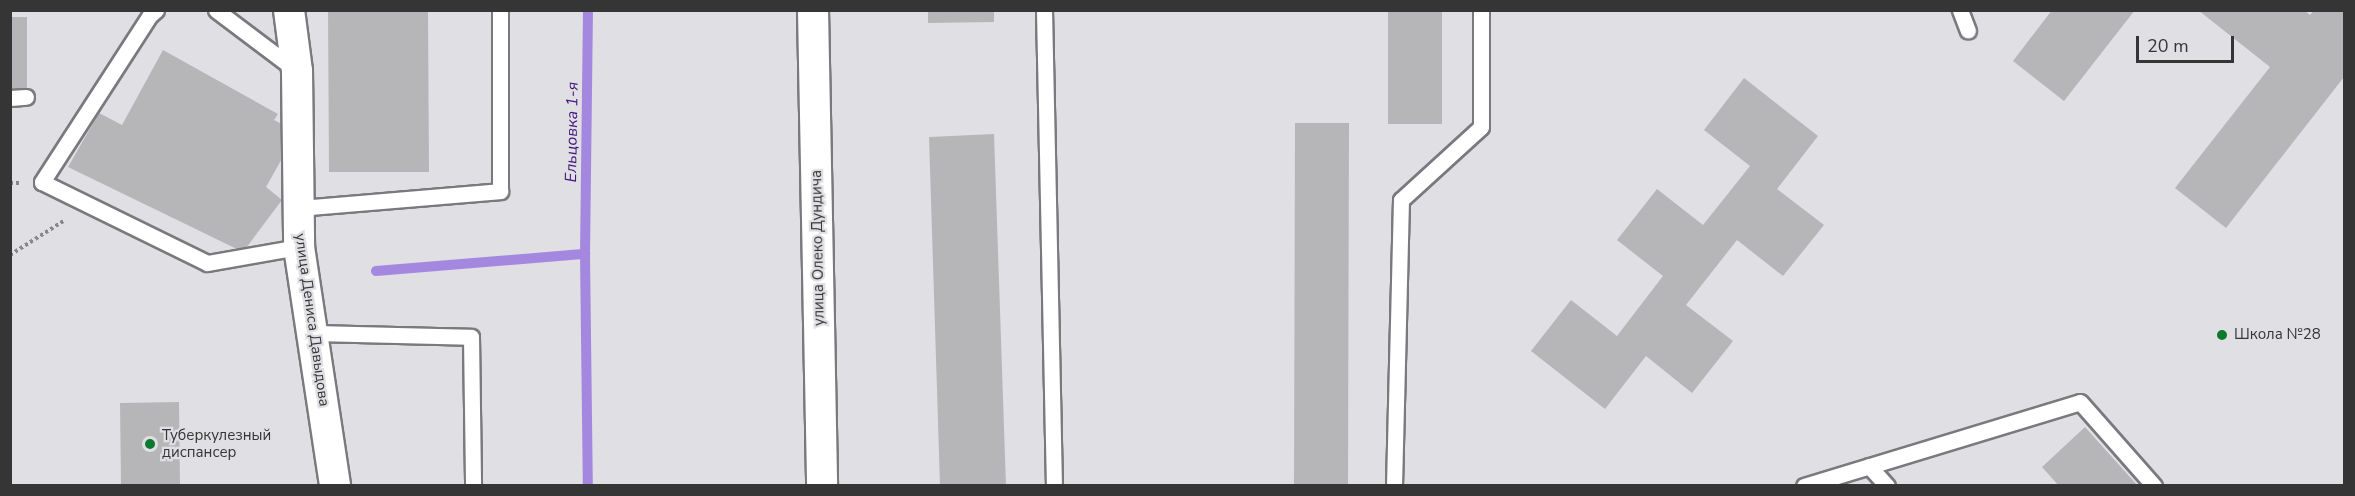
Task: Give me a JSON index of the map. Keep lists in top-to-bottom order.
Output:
{
  "streets": {
    "street": ["улица Олеко Дундича", "улица Дениса Давыдова"]
  },
  "water": ["Ельцовка 1-я"],
  "places": ["Школа №28", "Туберкулезный диспансер"],
  "scale_bar": "20 m"
}
